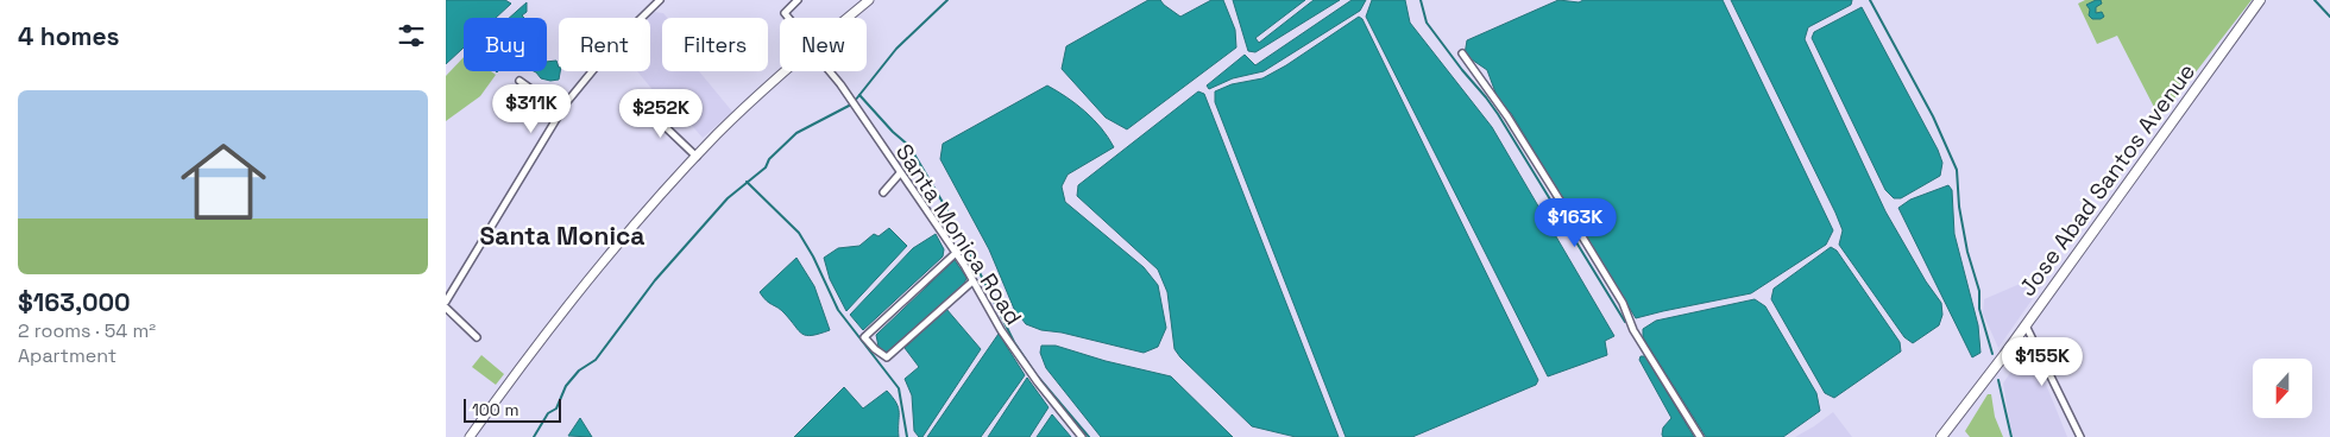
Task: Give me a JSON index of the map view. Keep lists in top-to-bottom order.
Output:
{
  "streets": {
    "highway": ["Jose Abad Santos Avenue"],
    "street": ["Santa Monica Road"]
  },
  "districts": ["Santa Monica"],
  "scale_bar": "100 m",
  "north": "bottom",
  "page": {
    "heading": "4 homes",
    "chip": [
      "Buy",
      "Rent",
      "Filters",
      "New"
    ],
    "list": [
      {
        "name": "$163,000",
        "note": "2 rooms · 54 m² · Apartment"
      }
    ],
    "price": [
      "$311K",
      "$252K",
      "$163K",
      "$155K"
    ],
    "scale": "100 m"
  }
}
